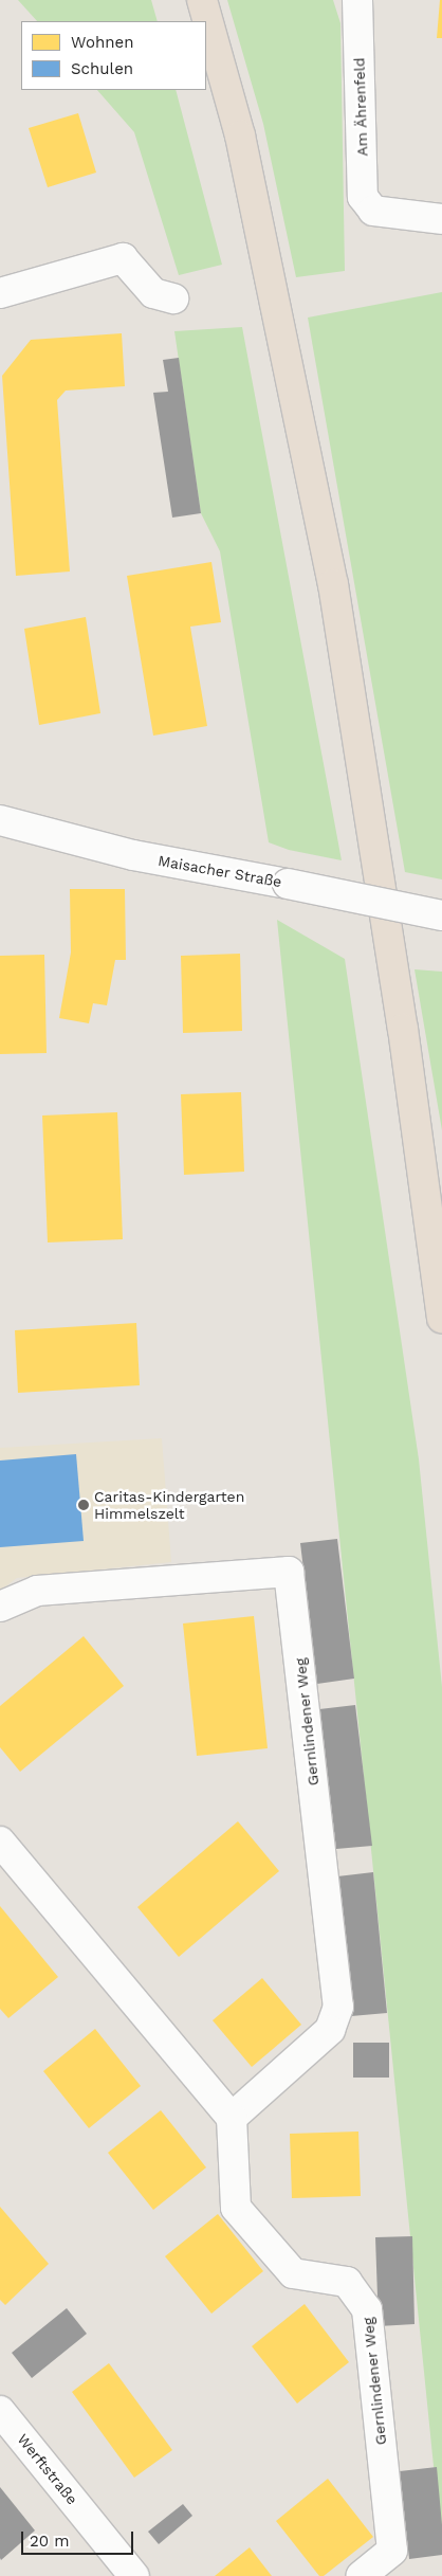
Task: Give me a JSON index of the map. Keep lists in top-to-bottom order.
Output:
{
  "streets": {
    "street": [
      "Am Ährenfeld",
      "Maisacher Straße",
      "Gernlindener Weg",
      "Werftstraße"
    ]
  },
  "places": ["Caritas-Kindergarten Himmelszelt"],
  "legend": ["Wohnen", "Schulen"],
  "scale_bar": "20 m"
}
